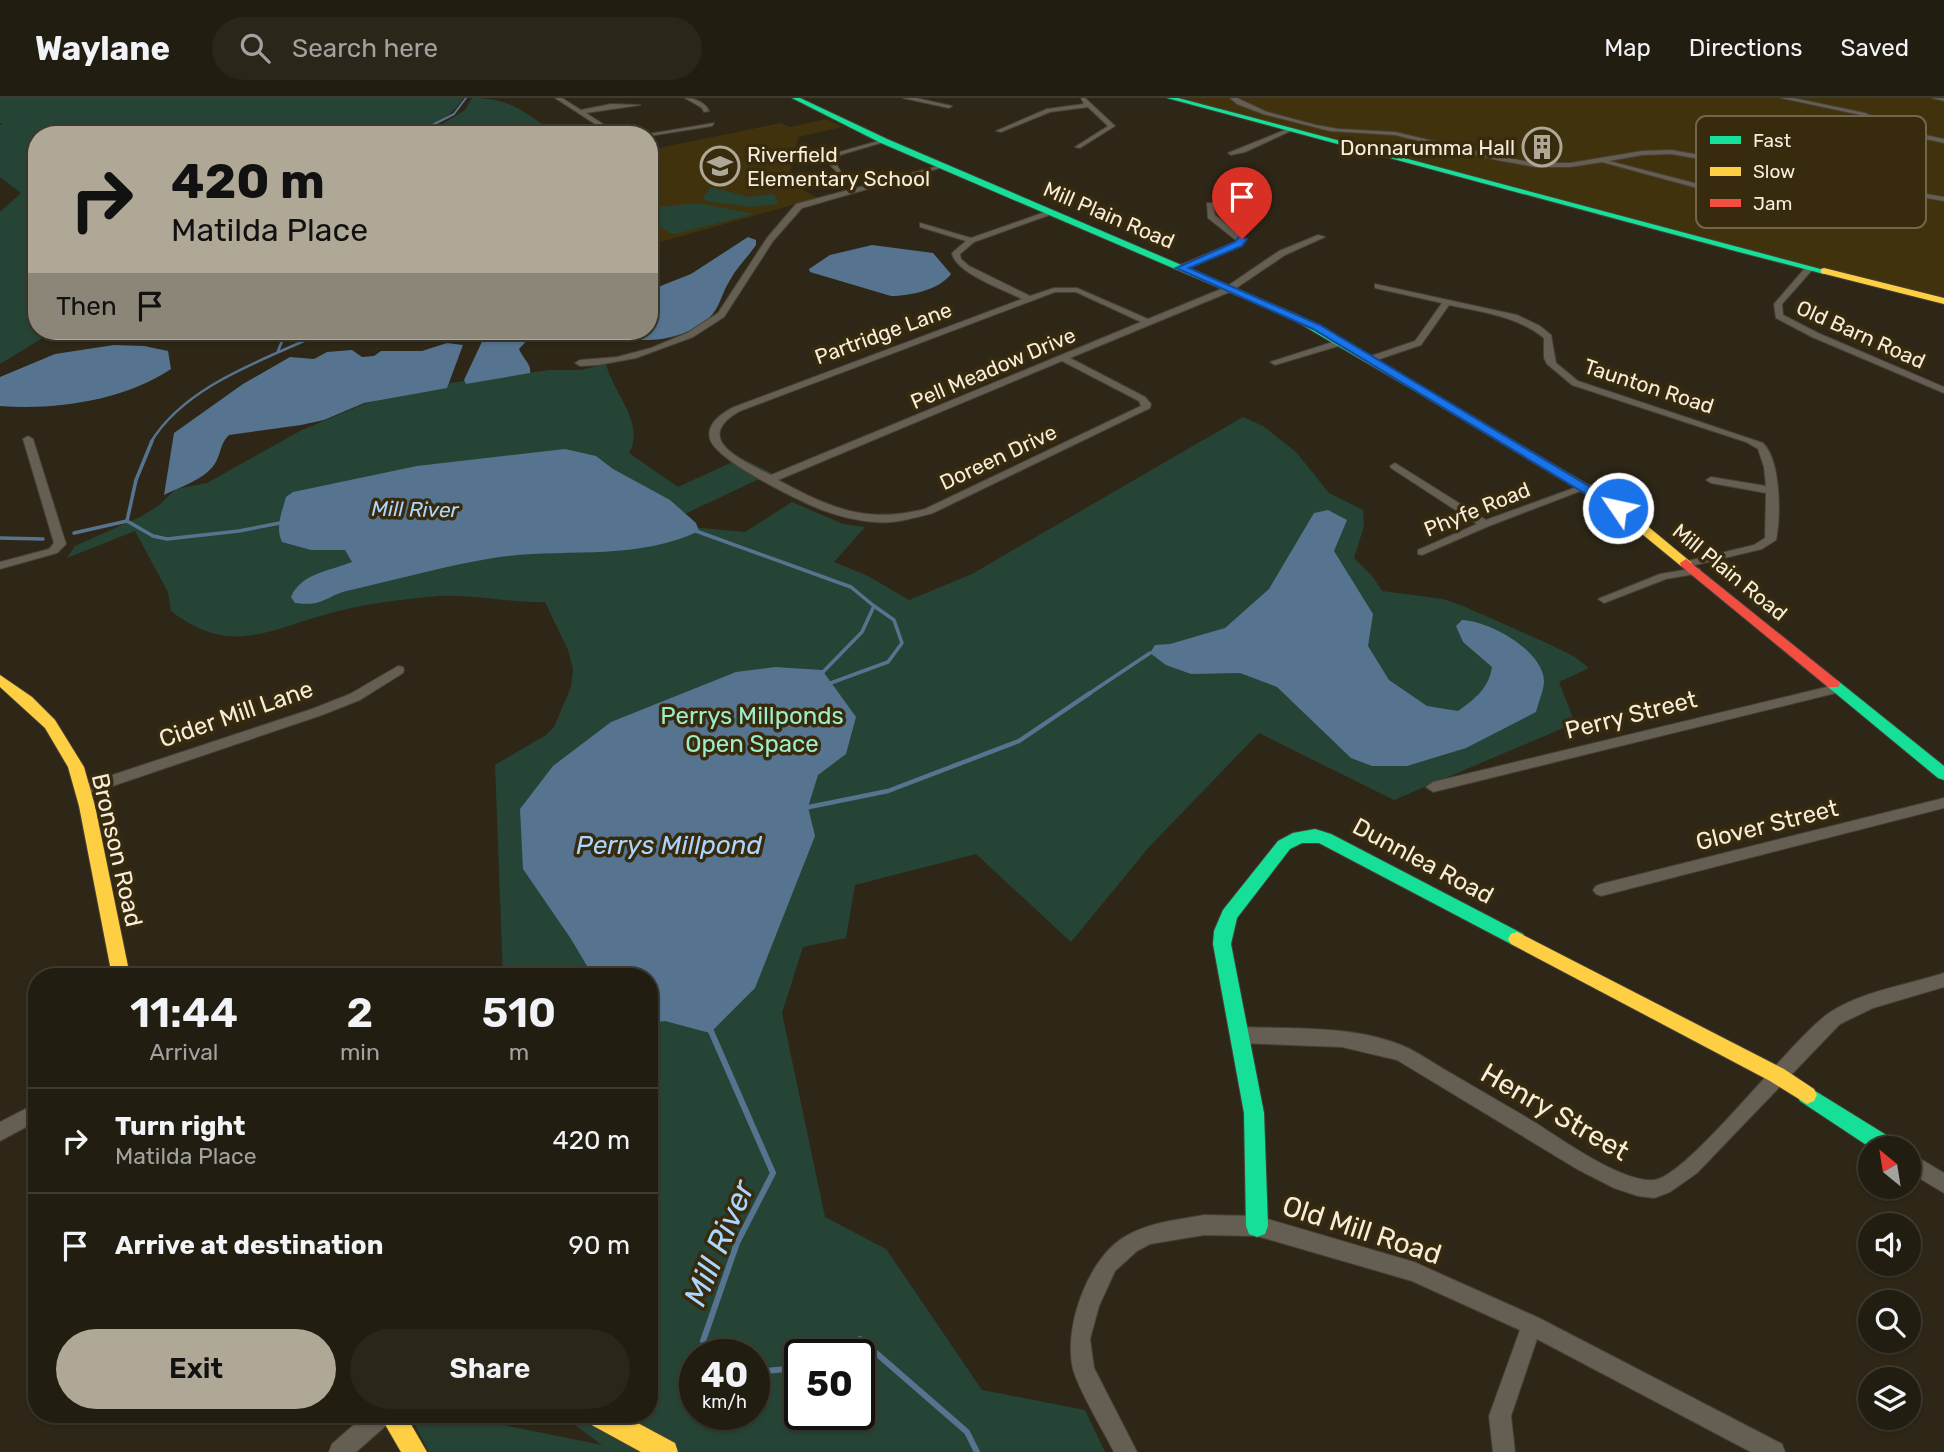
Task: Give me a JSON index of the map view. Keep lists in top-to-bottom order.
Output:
{
  "streets": {
    "main road": ["Mill Plain Road", "Bronson Road", "Dunnlea Road"],
    "street": [
      "Partridge Lane",
      "Old Barn Road",
      "Pell Meadow Drive",
      "Taunton Road",
      "Doreen Drive",
      "Phyfe Road",
      "Cider Mill Lane",
      "Perry Street",
      "Glover Street",
      "Henry Street",
      "Old Mill Road"
    ]
  },
  "crossings": [
    ["Mill Plain Road", "Pell Meadow Drive"],
    ["Mill Plain Road", "Taunton Road"],
    ["Mill Plain Road", "Phyfe Road"],
    ["Mill Plain Road", "Perry Street"],
    ["Partridge Lane", "Pell Meadow Drive"],
    ["Partridge Lane", "Doreen Drive"],
    ["Pell Meadow Drive", "Doreen Drive"],
    ["Cider Mill Lane", "Bronson Road"],
    ["Dunnlea Road", "Henry Street"],
    ["Dunnlea Road", "Old Mill Road"]
  ],
  "water": ["Mill River", "Perrys Millpond"],
  "parks": ["Perrys Millponds Open Space"],
  "places": {
    "building": ["Donnarumma Hall"],
    "school or university": ["Riverfield Elementary School"]
  },
  "legend": ["Fast", "Slow", "Jam"],
  "north": "top left",
  "page": {
    "header": "Waylane",
    "search": "Search here",
    "nav": ["Map", "Directions", "Saved"],
    "turn": ["420 m", "Matilda Place"],
    "then": "Then",
    "eta": [
      "11:44",
      "Arrival",
      "2",
      "min",
      "510",
      "m"
    ],
    "list": [
      {
        "name": "Turn right",
        "note": "Matilda Place",
        "value": "420 m"
      },
      {
        "name": "Arrive at destination",
        "value": "90 m"
      }
    ],
    "buttons": ["Exit", "Share"],
    "speed": "40 km/h",
    "limit": "50"
  }
}
